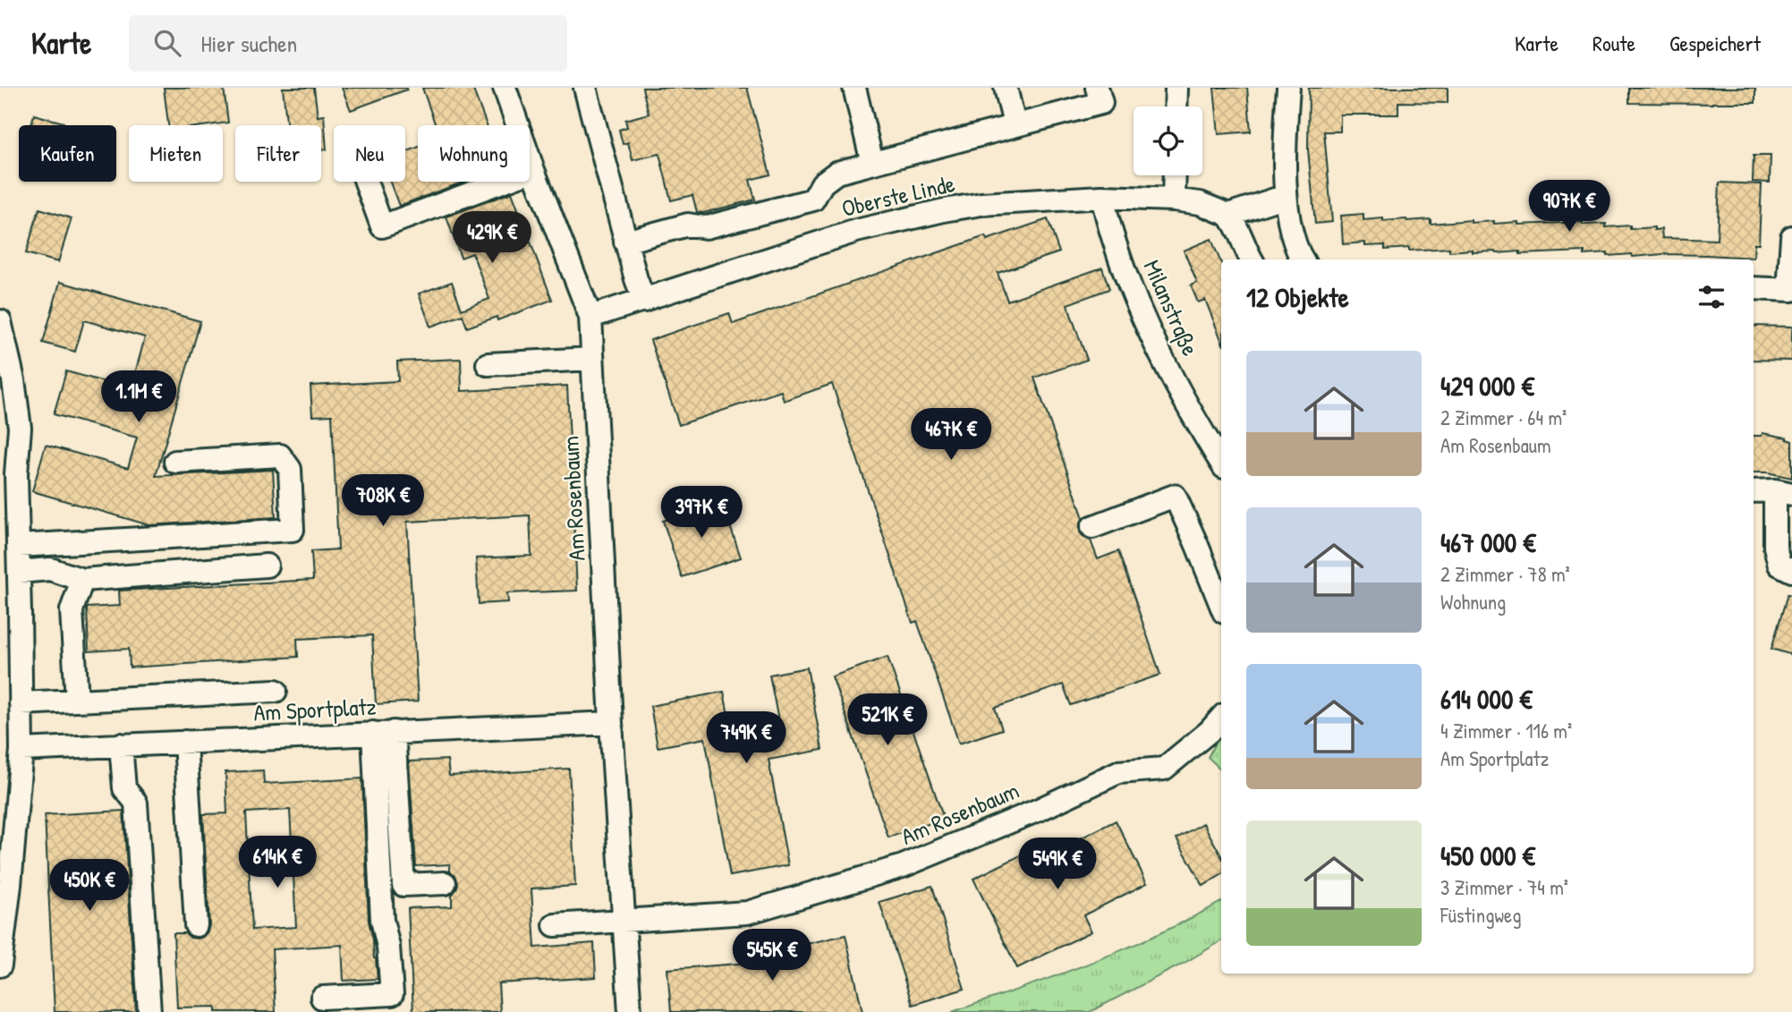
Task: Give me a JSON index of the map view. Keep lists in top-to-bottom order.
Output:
{
  "streets": {
    "street": [
      "Oberste Linde",
      "Milanstraße",
      "Am Rosenbaum",
      "Am Sportplatz"
    ]
  },
  "crossings": [
    ["Oberste Linde", "Milanstraße"],
    ["Oberste Linde", "Am Rosenbaum"],
    ["Am Rosenbaum", "Am Sportplatz"]
  ],
  "page": {
    "header": "Karte",
    "search": "Hier suchen",
    "nav": ["Karte", "Route", "Gespeichert"],
    "chip": [
      "Kaufen",
      "Mieten",
      "Filter",
      "Neu",
      "Wohnung"
    ],
    "price": [
      "907K €",
      "429K €",
      "1.1M €",
      "467K €",
      "708K €",
      "397K €",
      "521K €",
      "749K €",
      "614K €",
      "549K €",
      "450K €",
      "545K €"
    ],
    "heading": "12 Objekte",
    "list": [
      {
        "name": "429 000 €",
        "note": "2 Zimmer · 64 m² · Am Rosenbaum"
      },
      {
        "name": "467 000 €",
        "note": "2 Zimmer · 78 m² · Wohnung"
      },
      {
        "name": "614 000 €",
        "note": "4 Zimmer · 116 m² · Am Sportplatz"
      },
      {
        "name": "450 000 €",
        "note": "3 Zimmer · 74 m² · Füstingweg"
      }
    ]
  }
}
